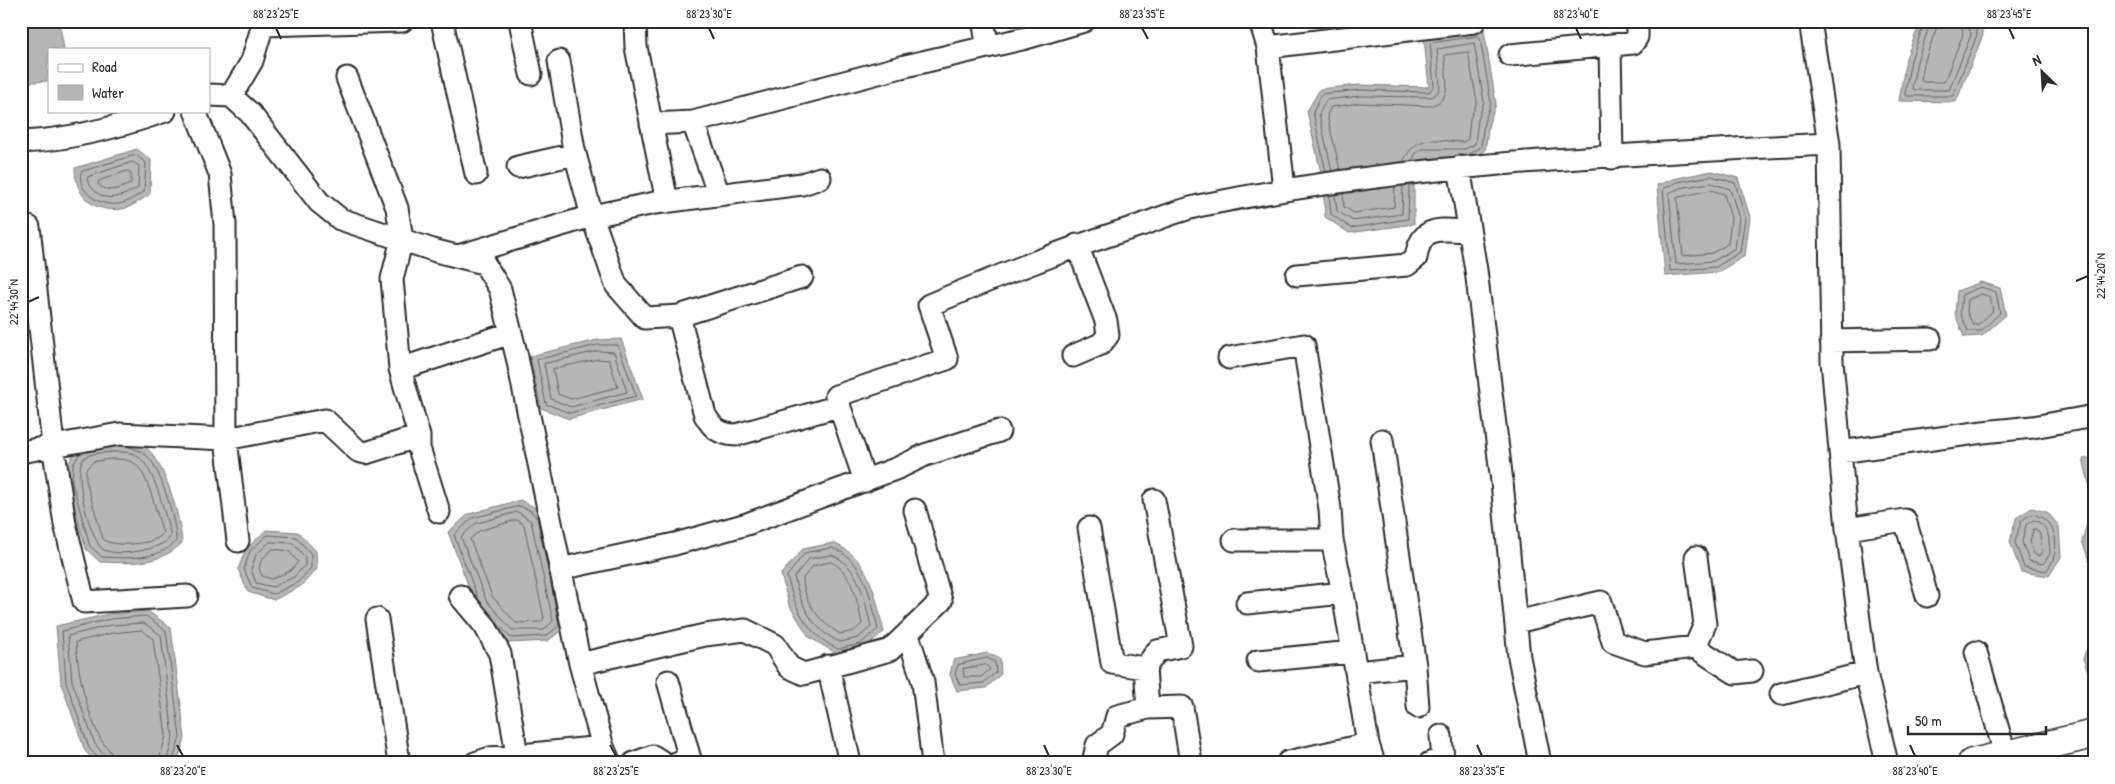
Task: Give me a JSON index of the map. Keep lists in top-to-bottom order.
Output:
{
  "legend": ["Road", "Water"],
  "scale_bar": "50 m",
  "north": "top left",
  "coordinates": [
    "88°23'25\"E",
    "88°23'30\"E",
    "88°23'35\"E",
    "88°23'40\"E",
    "88°23'45\"E",
    "22°44'20\"N",
    "22°44'30\"N",
    "88°23'20\"E"
  ]
}
